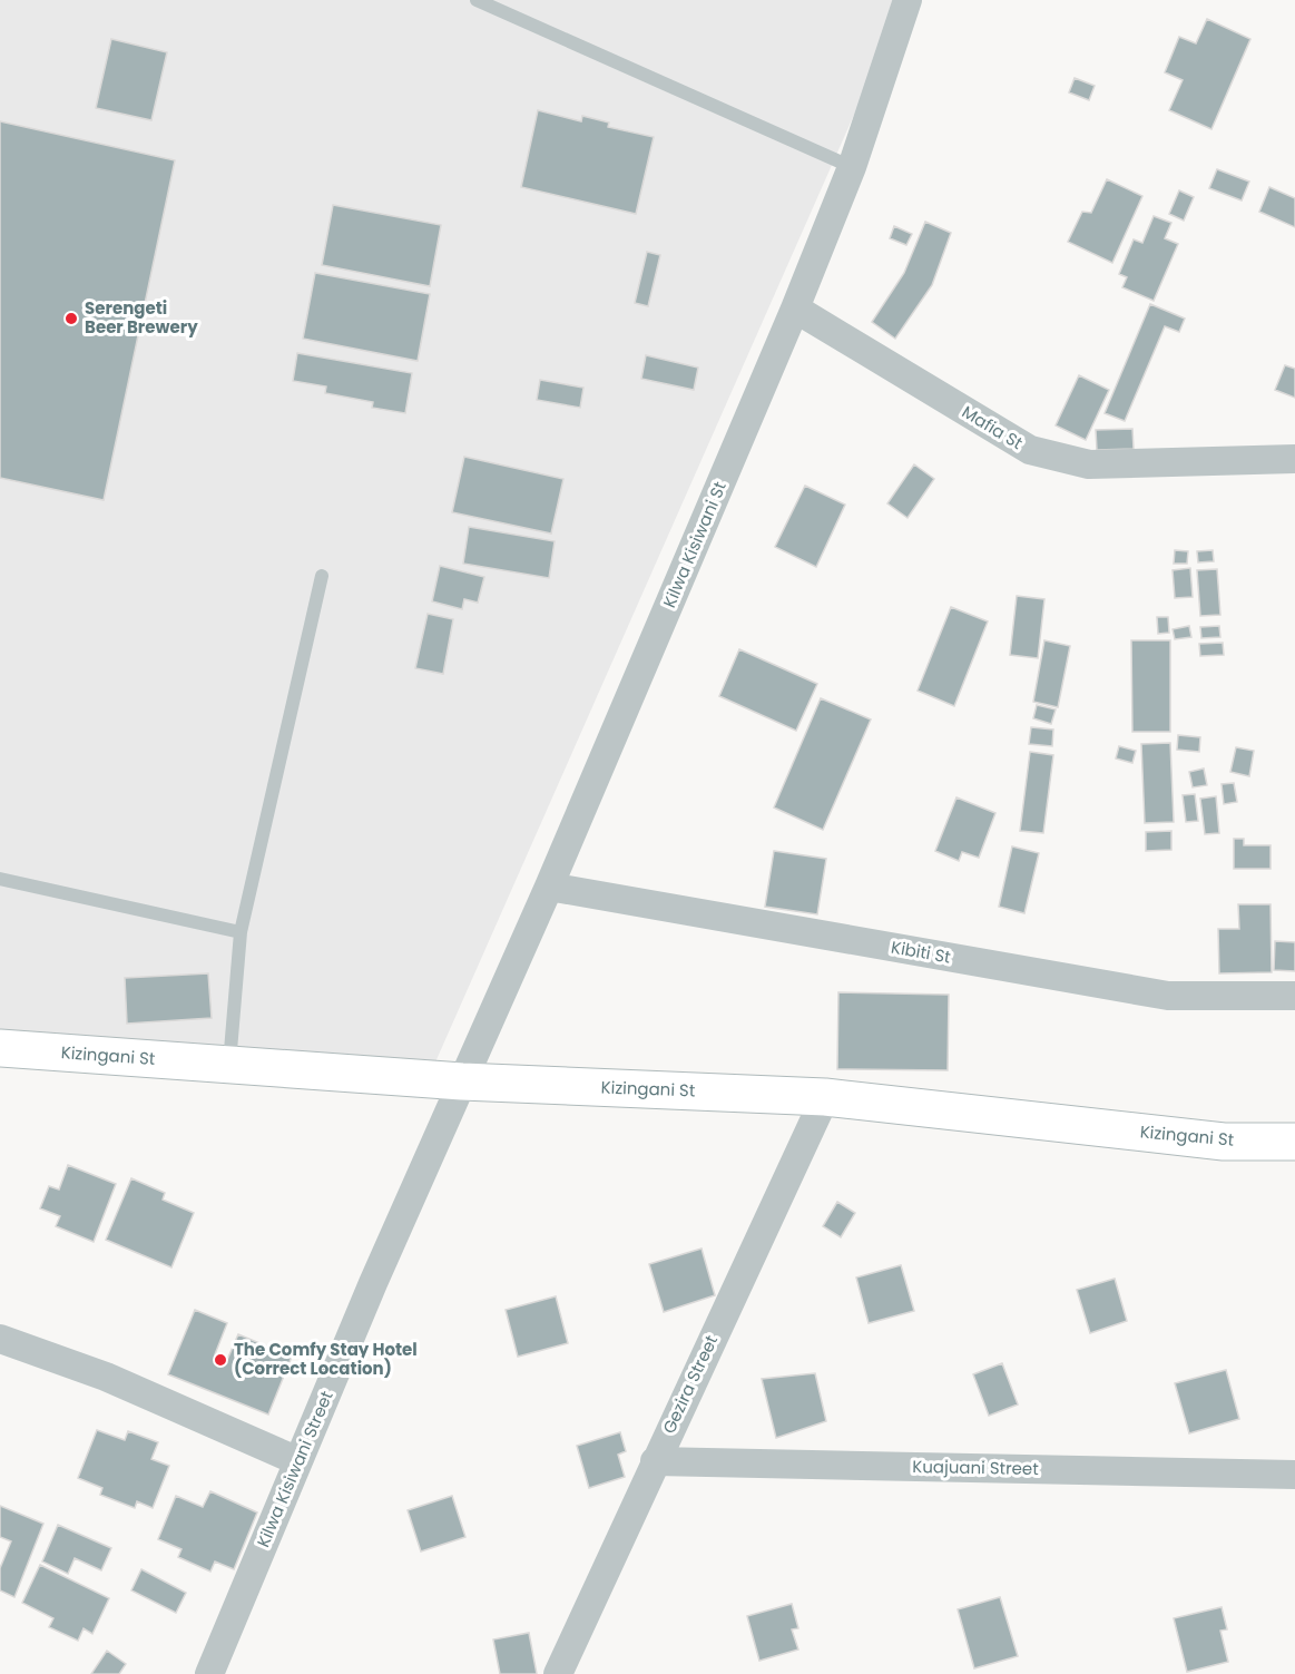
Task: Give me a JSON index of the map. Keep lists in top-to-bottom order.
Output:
{
  "streets": {
    "street": [
      "Mafia St",
      "Kilwa Kisiwani St",
      "Kibiti St",
      "Kizingani St",
      "Gezira Street",
      "Kuajuani Street",
      "Kilwa Kisiwani Street"
    ]
  },
  "crossings": [
    ["Mafia St", "Kilwa Kisiwani St"],
    ["Kilwa Kisiwani St", "Kibiti St"],
    ["Kilwa Kisiwani St", "Kizingani St"],
    ["Kilwa Kisiwani St", "Kilwa Kisiwani Street"],
    ["Kizingani St", "Gezira Street"],
    ["Kizingani St", "Kilwa Kisiwani Street"],
    ["Gezira Street", "Kuajuani Street"]
  ],
  "places": ["Serengeti Beer Brewery", "The Comfy Stay Hotel (Correct Location)"]
}
